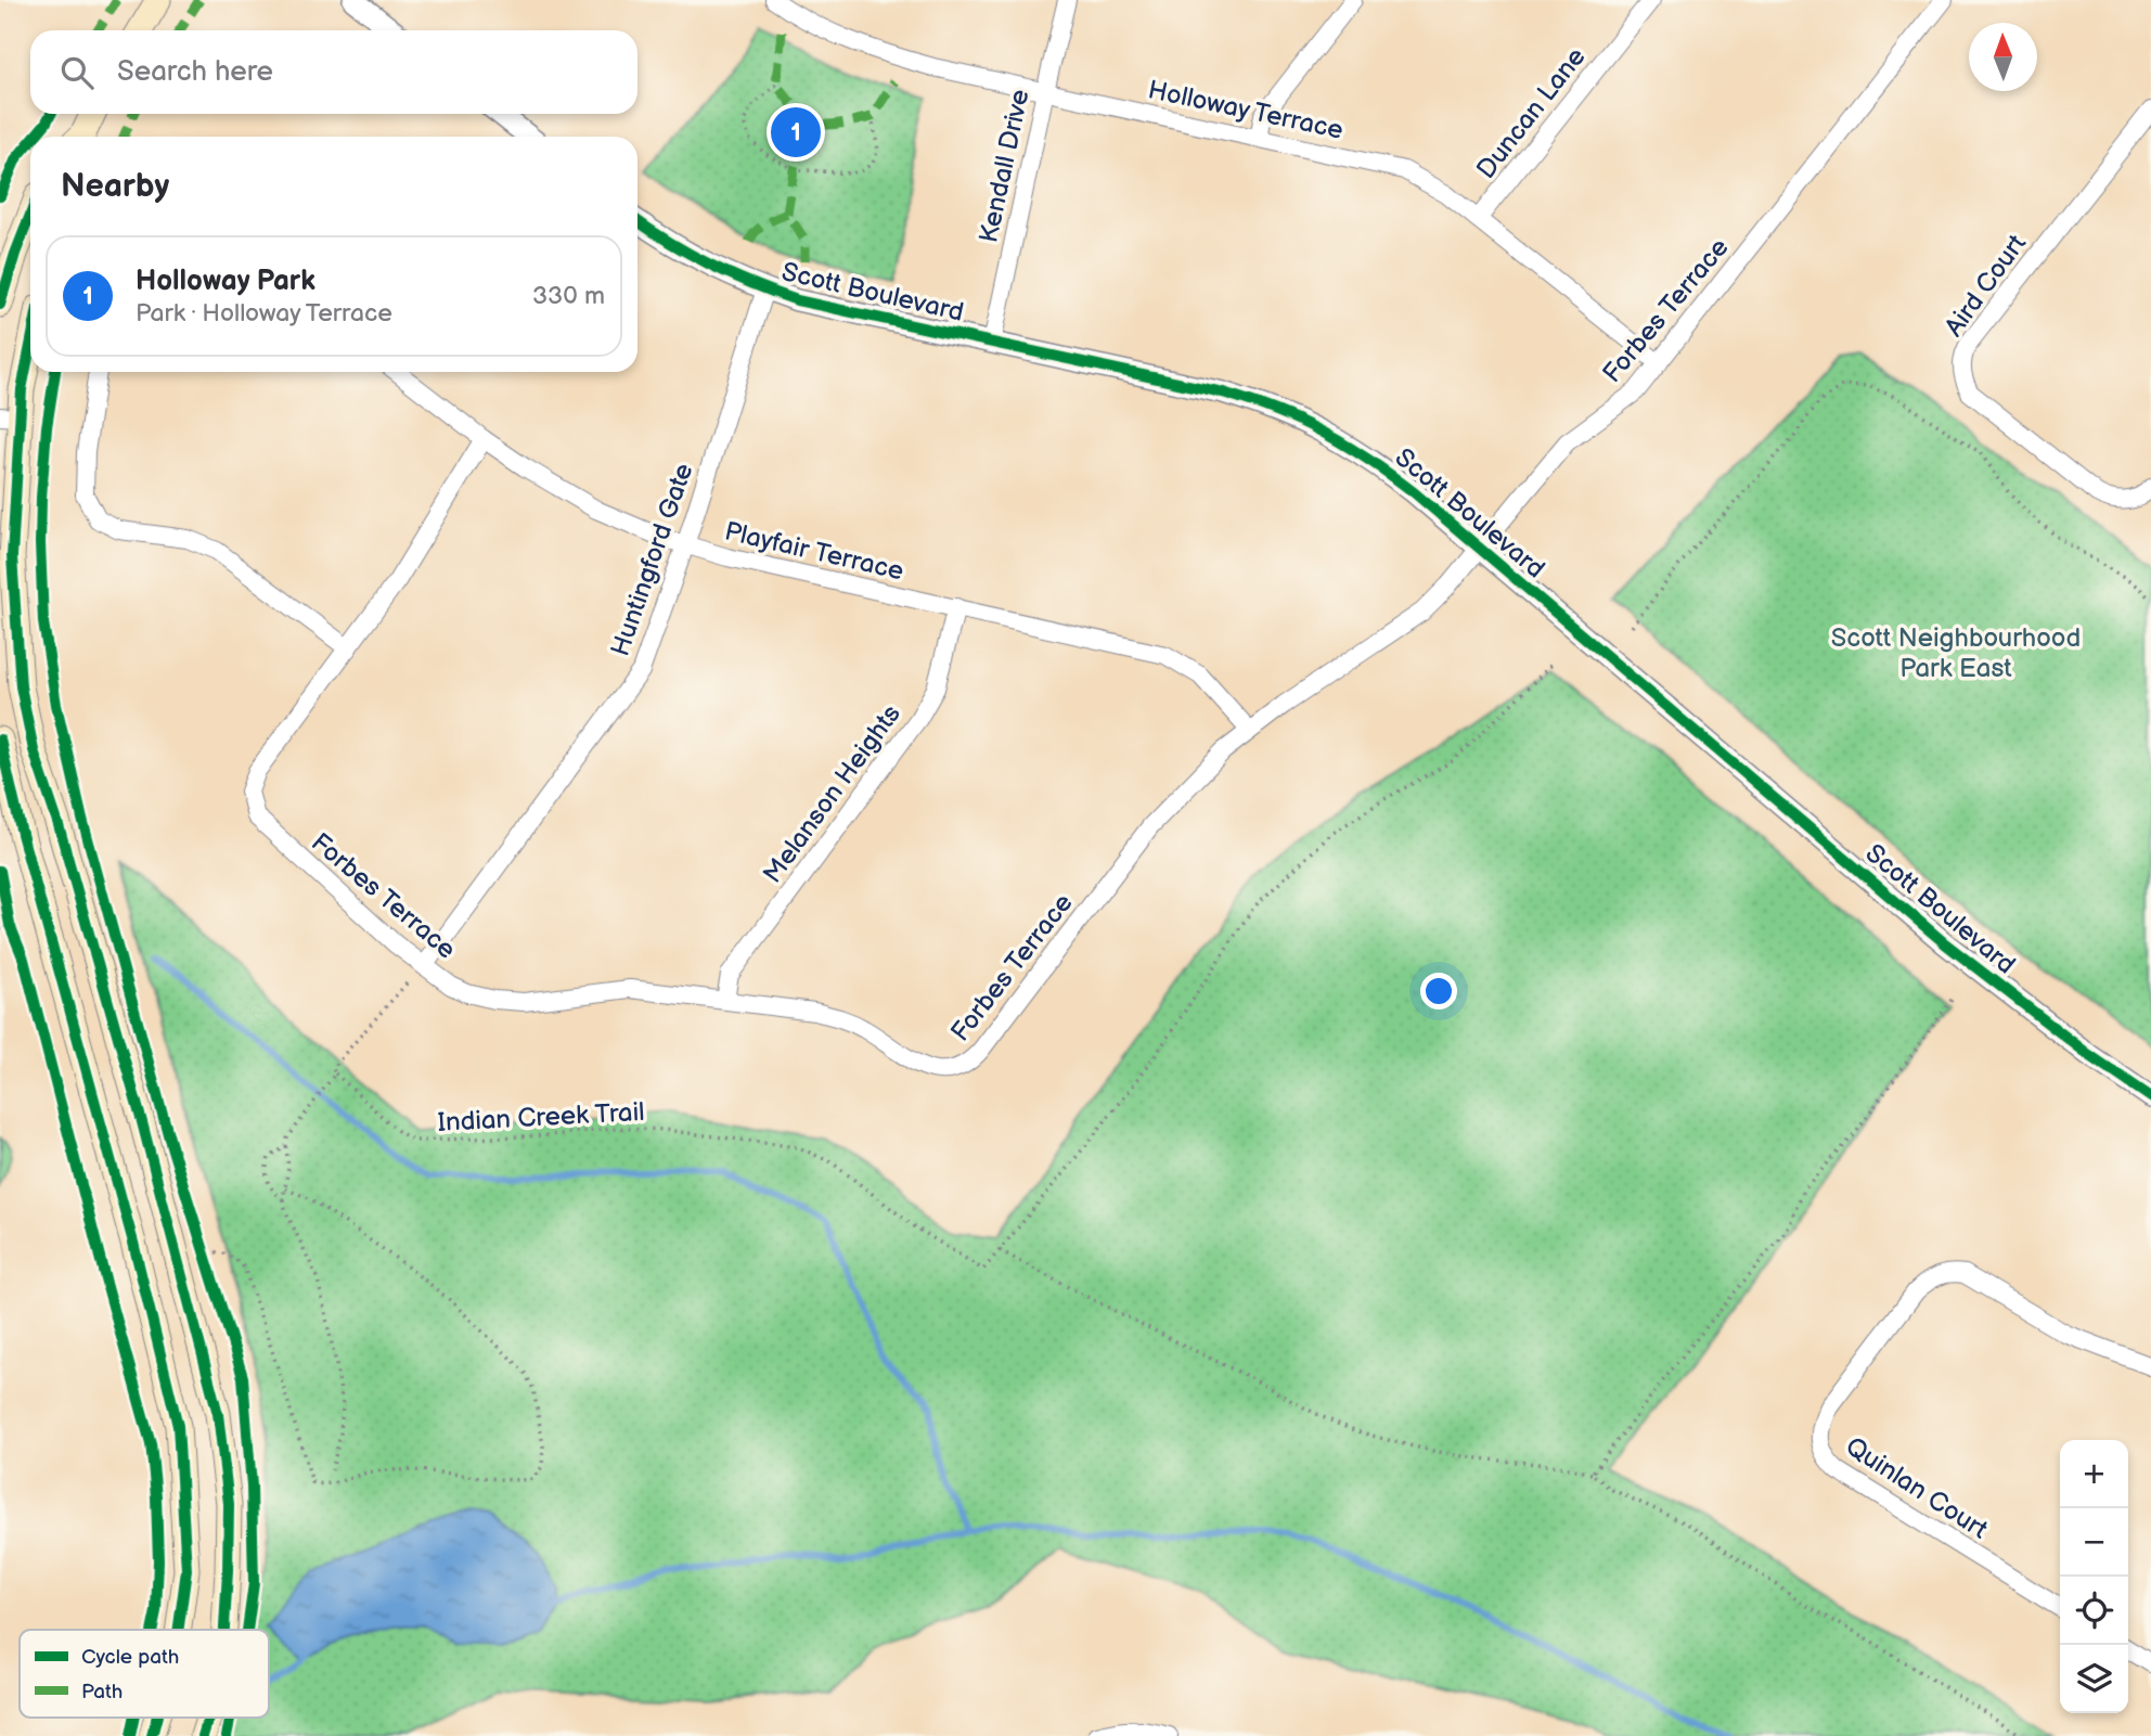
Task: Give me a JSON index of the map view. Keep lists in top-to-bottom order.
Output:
{
  "streets": {
    "street": [
      "Holloway Terrace",
      "Duncan Lane",
      "Kendall Drive",
      "Aird Court",
      "Scott Boulevard",
      "Forbes Terrace",
      "Playfair Terrace",
      "Huntingford Gate",
      "Melanson Heights",
      "Quinlan Court"
    ],
    "path": ["Indian Creek Trail"]
  },
  "crossings": [
    ["Holloway Terrace", "Duncan Lane"],
    ["Holloway Terrace", "Kendall Drive"],
    ["Holloway Terrace", "Forbes Terrace"],
    ["Kendall Drive", "Scott Boulevard"],
    ["Scott Boulevard", "Forbes Terrace"],
    ["Scott Boulevard", "Huntingford Gate"],
    ["Forbes Terrace", "Playfair Terrace"],
    ["Forbes Terrace", "Huntingford Gate"],
    ["Forbes Terrace", "Melanson Heights"],
    ["Playfair Terrace", "Huntingford Gate"],
    ["Playfair Terrace", "Melanson Heights"]
  ],
  "parks": ["Scott Neighbourhood Park East"],
  "legend": ["Cycle path", "Path"],
  "north": "top",
  "page": {
    "search": "Search here",
    "pins": "1",
    "heading": "Nearby",
    "list": [
      {
        "mark": "1",
        "name": "Holloway Park",
        "note": "Park · Holloway Terrace",
        "value": "330 m"
      }
    ],
    "map_buttons": ["+", "−"]
  }
}
